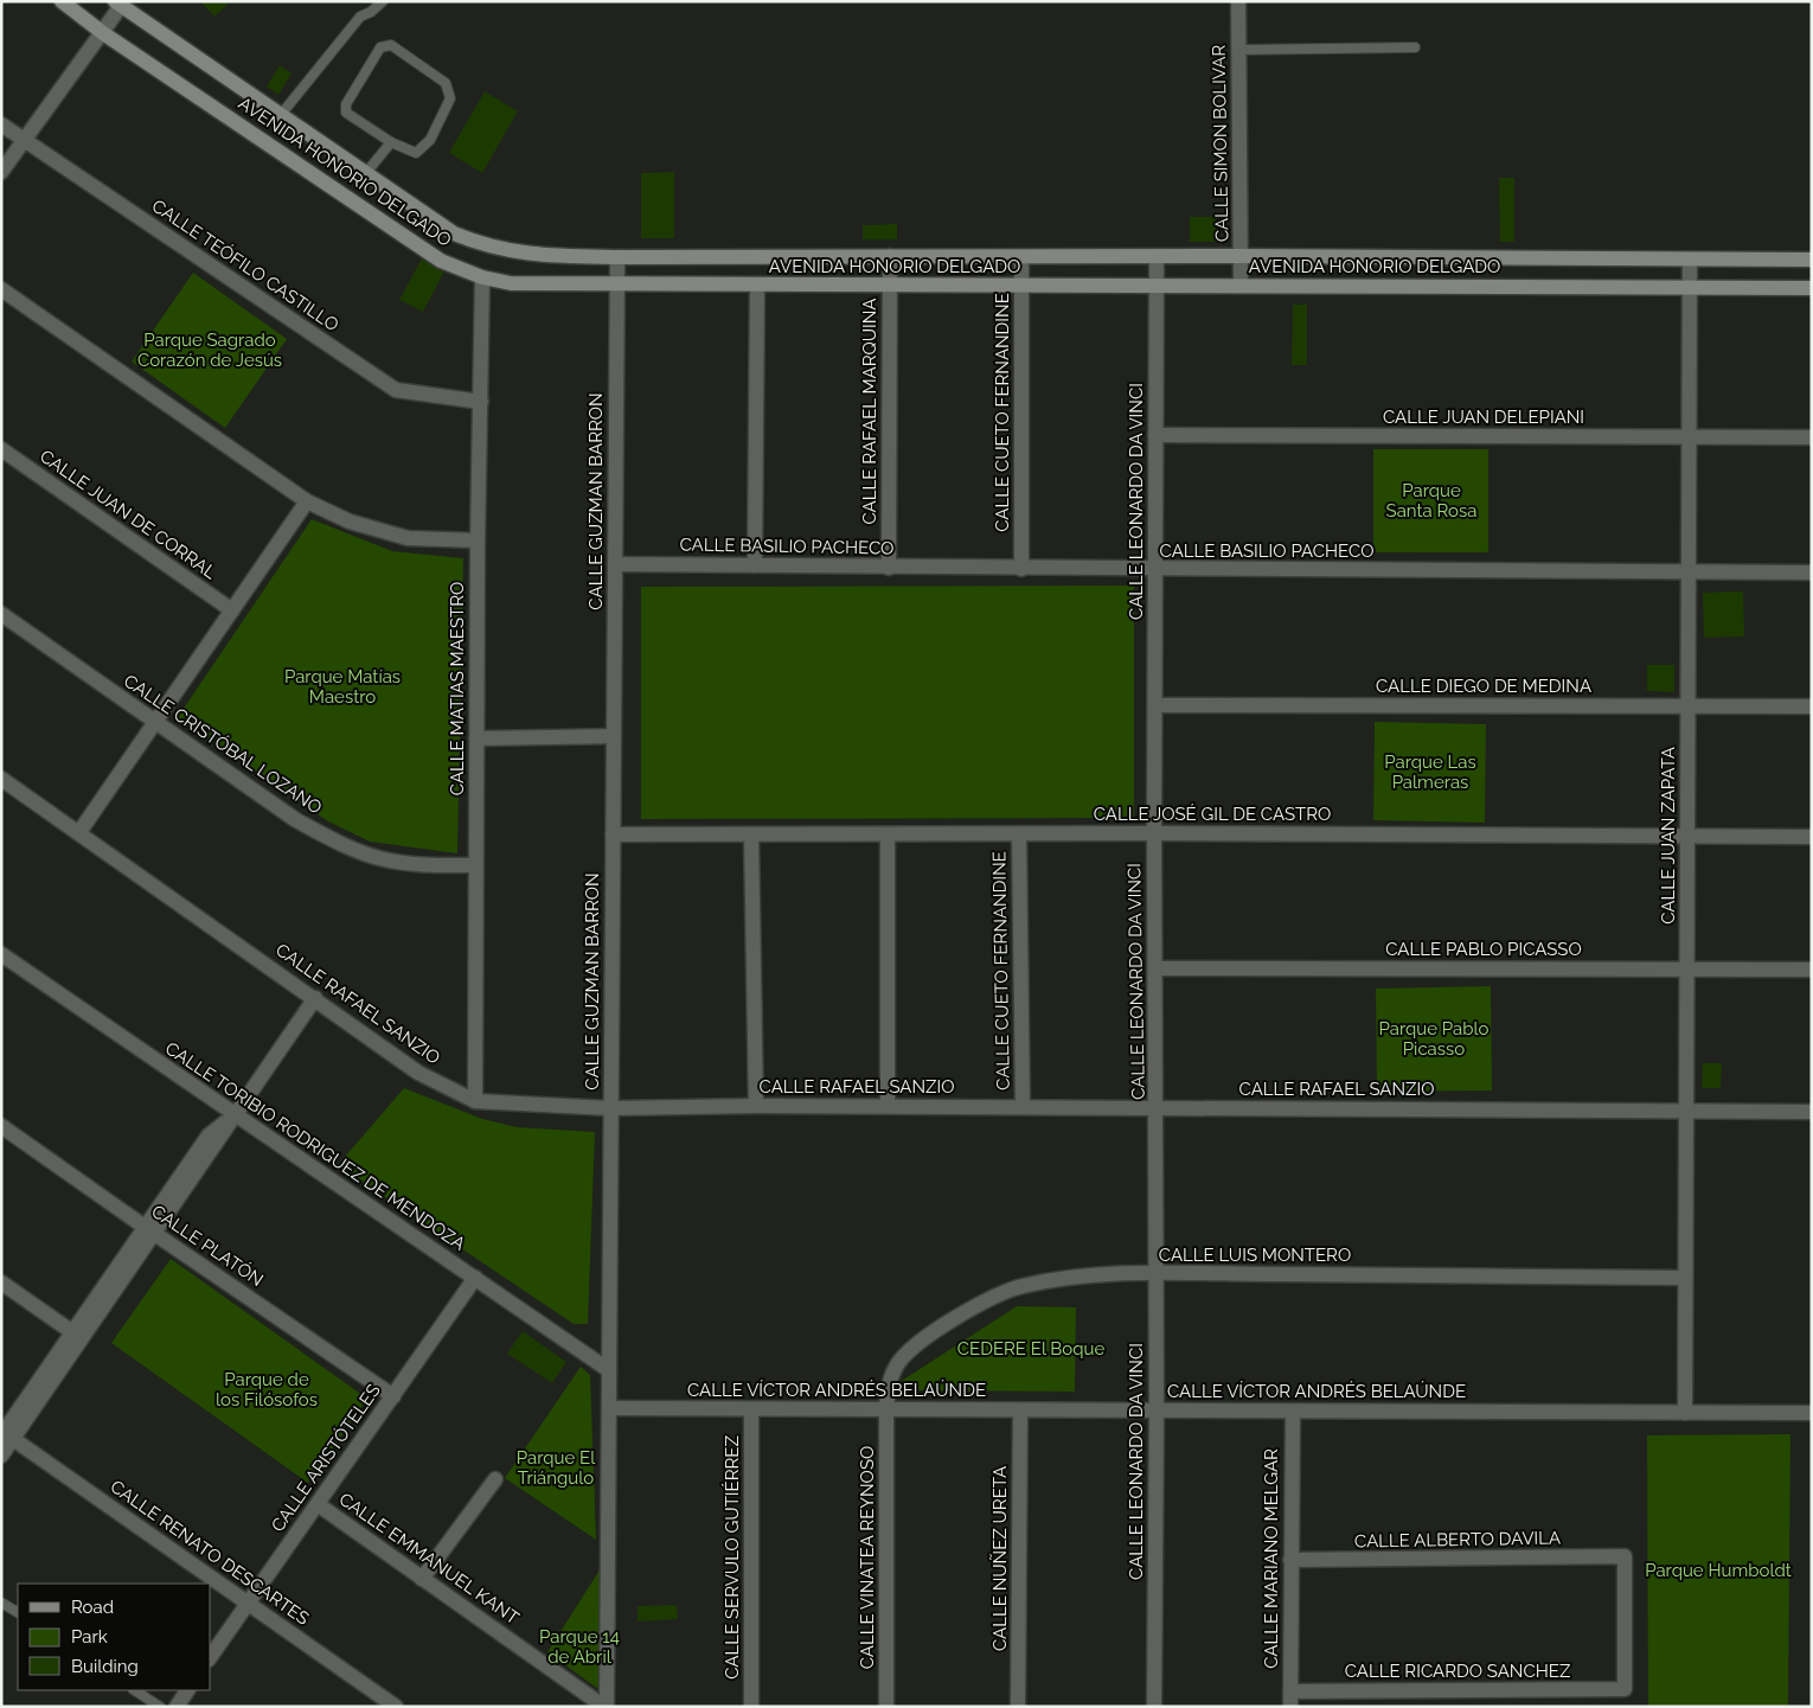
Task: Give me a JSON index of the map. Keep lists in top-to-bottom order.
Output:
{
  "streets": {
    "street": [
      "CALLE SIMON BOLIVAR",
      "AVENIDA HONORIO DELGADO",
      "CALLE TEÓFILO CASTILLO",
      "CALLE RAFAEL MARQUINA",
      "CALLE CUETO FERNANDINE",
      "CALLE JUAN DELEPIANI",
      "CALLE GUZMAN BARRON",
      "CALLE LEONARDO DA VINCI",
      "CALLE JUAN DE CORRAL",
      "CALLE BASILIO PACHECO",
      "CALLE DIEGO DE MEDINA",
      "CALLE MATIAS MAESTRO",
      "CALLE CRISTÓBAL LOZANO",
      "CALLE JOSÉ GIL DE CASTRO",
      "CALLE JUAN ZAPATA",
      "CALLE PABLO PICASSO",
      "CALLE RAFAEL SANZIO",
      "CALLE TORIBIO RODRIGUEZ DE MENDOZA",
      "CALLE PLATÓN",
      "CALLE LUIS MONTERO",
      "CALLE VÍCTOR ANDRÉS BELAÚNDE",
      "CALLE ARISTÓTELES",
      "CALLE ALBERTO DAVILA",
      "CALLE RENATO DESCARTES",
      "CALLE SERVULO GUTIÉRREZ",
      "CALLE VINATEA REYNOSO",
      "CALLE EMMANUEL KANT",
      "CALLE NUÑEZ URETA",
      "CALLE MARIANO MELGAR",
      "CALLE RICARDO SANCHEZ"
    ]
  },
  "crossings": [
    ["CALLE SIMON BOLIVAR", "AVENIDA HONORIO DELGADO"],
    ["AVENIDA HONORIO DELGADO", "CALLE RAFAEL MARQUINA"],
    ["AVENIDA HONORIO DELGADO", "CALLE CUETO FERNANDINE"],
    ["AVENIDA HONORIO DELGADO", "CALLE GUZMAN BARRON"],
    ["AVENIDA HONORIO DELGADO", "CALLE LEONARDO DA VINCI"],
    ["AVENIDA HONORIO DELGADO", "CALLE MATIAS MAESTRO"],
    ["AVENIDA HONORIO DELGADO", "CALLE JUAN ZAPATA"],
    ["CALLE TEÓFILO CASTILLO", "CALLE MATIAS MAESTRO"],
    ["CALLE RAFAEL MARQUINA", "CALLE BASILIO PACHECO"],
    ["CALLE CUETO FERNANDINE", "CALLE BASILIO PACHECO"],
    ["CALLE CUETO FERNANDINE", "CALLE JOSÉ GIL DE CASTRO"],
    ["CALLE CUETO FERNANDINE", "CALLE RAFAEL SANZIO"],
    ["CALLE JUAN DELEPIANI", "CALLE LEONARDO DA VINCI"],
    ["CALLE JUAN DELEPIANI", "CALLE JUAN ZAPATA"],
    ["CALLE GUZMAN BARRON", "CALLE BASILIO PACHECO"],
    ["CALLE GUZMAN BARRON", "CALLE JOSÉ GIL DE CASTRO"],
    ["CALLE GUZMAN BARRON", "CALLE RAFAEL SANZIO"],
    ["CALLE GUZMAN BARRON", "CALLE TORIBIO RODRIGUEZ DE MENDOZA"],
    ["CALLE GUZMAN BARRON", "CALLE VÍCTOR ANDRÉS BELAÚNDE"],
    ["CALLE GUZMAN BARRON", "CALLE EMMANUEL KANT"],
    ["CALLE LEONARDO DA VINCI", "CALLE BASILIO PACHECO"],
    ["CALLE LEONARDO DA VINCI", "CALLE DIEGO DE MEDINA"],
    ["CALLE LEONARDO DA VINCI", "CALLE JOSÉ GIL DE CASTRO"],
    ["CALLE LEONARDO DA VINCI", "CALLE PABLO PICASSO"],
    ["CALLE LEONARDO DA VINCI", "CALLE RAFAEL SANZIO"],
    ["CALLE LEONARDO DA VINCI", "CALLE LUIS MONTERO"],
    ["CALLE LEONARDO DA VINCI", "CALLE VÍCTOR ANDRÉS BELAÚNDE"],
    ["CALLE BASILIO PACHECO", "CALLE JUAN ZAPATA"],
    ["CALLE DIEGO DE MEDINA", "CALLE JUAN ZAPATA"],
    ["CALLE MATIAS MAESTRO", "CALLE CRISTÓBAL LOZANO"],
    ["CALLE MATIAS MAESTRO", "CALLE RAFAEL SANZIO"],
    ["CALLE JOSÉ GIL DE CASTRO", "CALLE JUAN ZAPATA"],
    ["CALLE JUAN ZAPATA", "CALLE PABLO PICASSO"],
    ["CALLE JUAN ZAPATA", "CALLE RAFAEL SANZIO"],
    ["CALLE JUAN ZAPATA", "CALLE LUIS MONTERO"],
    ["CALLE JUAN ZAPATA", "CALLE VÍCTOR ANDRÉS BELAÚNDE"],
    ["CALLE TORIBIO RODRIGUEZ DE MENDOZA", "CALLE ARISTÓTELES"],
    ["CALLE PLATÓN", "CALLE ARISTÓTELES"],
    ["CALLE LUIS MONTERO", "CALLE VÍCTOR ANDRÉS BELAÚNDE"],
    ["CALLE LUIS MONTERO", "CALLE VINATEA REYNOSO"],
    ["CALLE VÍCTOR ANDRÉS BELAÚNDE", "CALLE SERVULO GUTIÉRREZ"],
    ["CALLE VÍCTOR ANDRÉS BELAÚNDE", "CALLE VINATEA REYNOSO"],
    ["CALLE VÍCTOR ANDRÉS BELAÚNDE", "CALLE NUÑEZ URETA"],
    ["CALLE VÍCTOR ANDRÉS BELAÚNDE", "CALLE MARIANO MELGAR"],
    ["CALLE ARISTÓTELES", "CALLE RENATO DESCARTES"],
    ["CALLE ARISTÓTELES", "CALLE EMMANUEL KANT"],
    ["CALLE ALBERTO DAVILA", "CALLE MARIANO MELGAR"],
    ["CALLE ALBERTO DAVILA", "CALLE RICARDO SANCHEZ"],
    ["CALLE MARIANO MELGAR", "CALLE RICARDO SANCHEZ"]
  ],
  "parks": [
    "Parque Sagrado Corazón de Jesús",
    "Parque Santa Rosa",
    "Parque Matías Maestro",
    "Parque Las Palmeras",
    "Parque Pablo Picasso",
    "CEDERE El Boque",
    "Parque de los Filósofos",
    "Parque El Triángulo",
    "Parque Humboldt",
    "Parque 14 de Abril"
  ],
  "legend": ["Road", "Park", "Building"]
}
